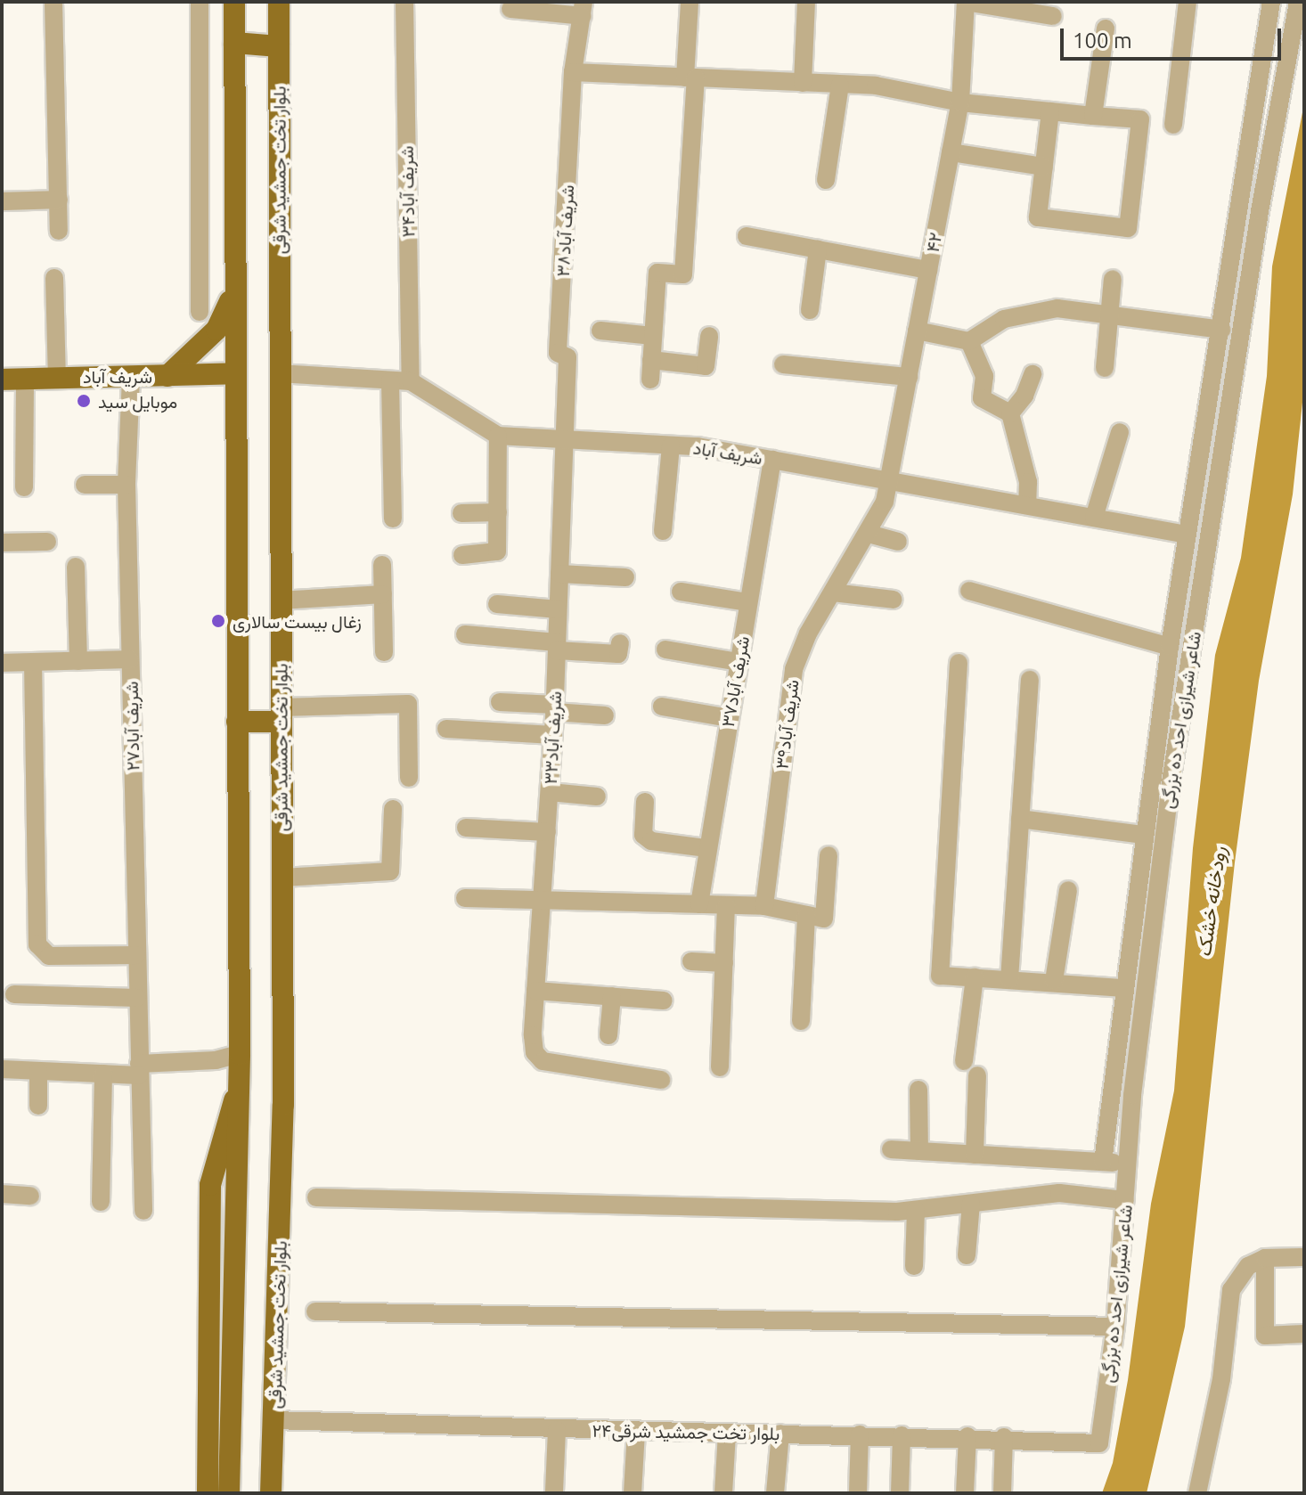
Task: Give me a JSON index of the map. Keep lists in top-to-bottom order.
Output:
{
  "streets": {
    "main road": ["بلوار تخت جمشید شرقی", "شریف آباد"],
    "street": [
      "شریف آباد۳۴",
      "شریف آباد۳۸",
      "۴۲",
      "شریف آباد۳۷",
      "شاعر شیرازی احد ده بزرگی",
      "شریف آباد۳۹",
      "شریف آباد۲۷",
      "شریف آباد۳۳",
      "بلوار تخت جمشید شرقی۲۴"
    ]
  },
  "crossings": [
    ["بلوار تخت جمشید شرقی", "بلوار تخت جمشید شرقی۲۴"],
    ["شریف آباد۳۴", "شریف آباد"],
    ["شریف آباد۳۸", "شریف آباد"],
    ["شریف آباد۳۸", "شریف آباد۳۳"],
    ["۴۲", "شریف آباد"],
    ["۴۲", "شریف آباد۳۹"],
    ["شریف آباد", "شریف آباد۳۷"],
    ["شریف آباد", "شریف آباد۳۹"],
    ["شریف آباد", "شریف آباد۲۷"],
    ["شریف آباد", "شریف آباد۳۳"],
    ["شاعر شیرازی احد ده بزرگی", "بلوار تخت جمشید شرقی۲۴"]
  ],
  "water": ["رودخانه خشک"],
  "places": ["موبایل سید", "زغال بیست سالاری"],
  "scale_bar": "100 m"
}
